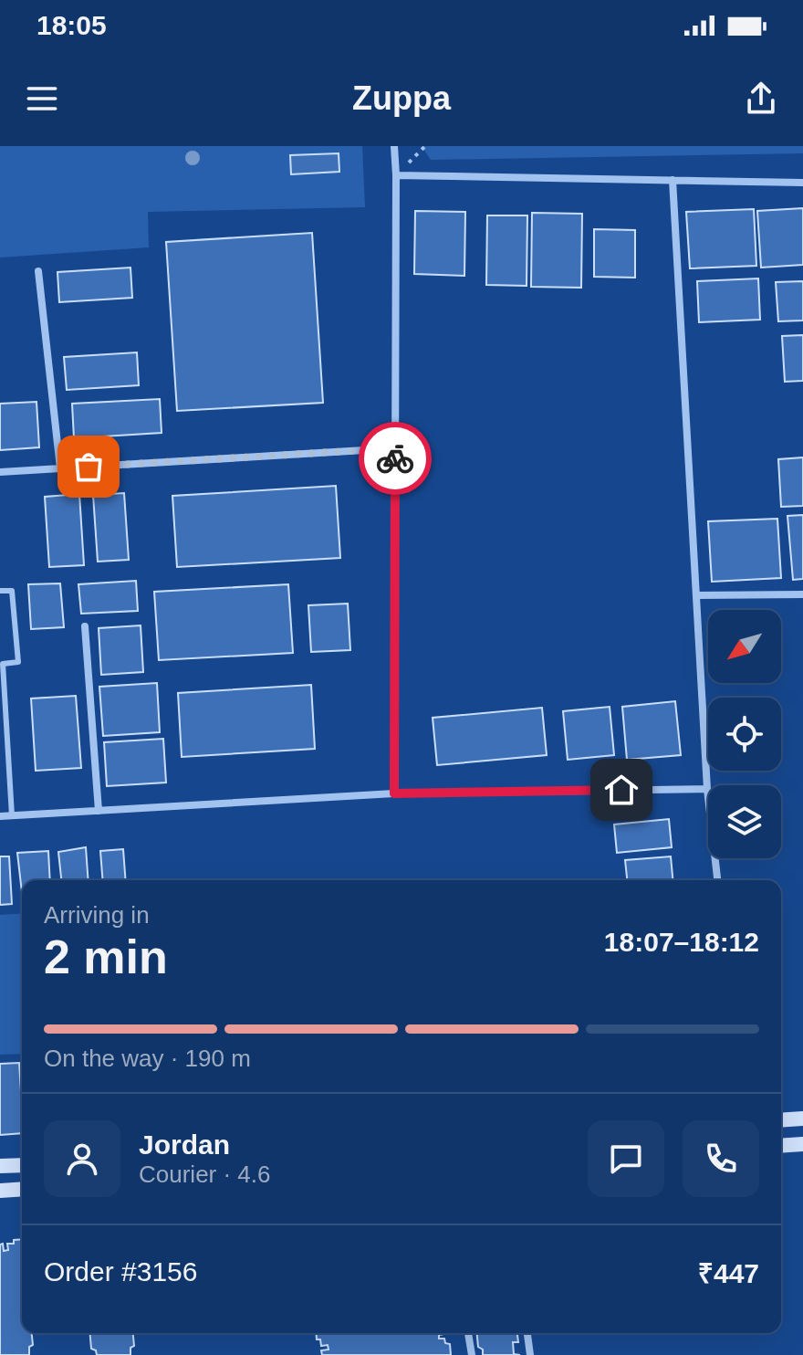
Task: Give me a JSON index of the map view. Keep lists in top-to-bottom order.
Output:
{
  "north": "bottom left",
  "page": {
    "status": "18:05",
    "header": "Zuppa",
    "heading": ["2 min", "Arriving in", "18:07–18:12"],
    "panel": [
      "Jordan",
      "Courier · 4.6",
      "Order #3156",
      "₹447"
    ],
    "bar": "On the way · 190 m"
  }
}
